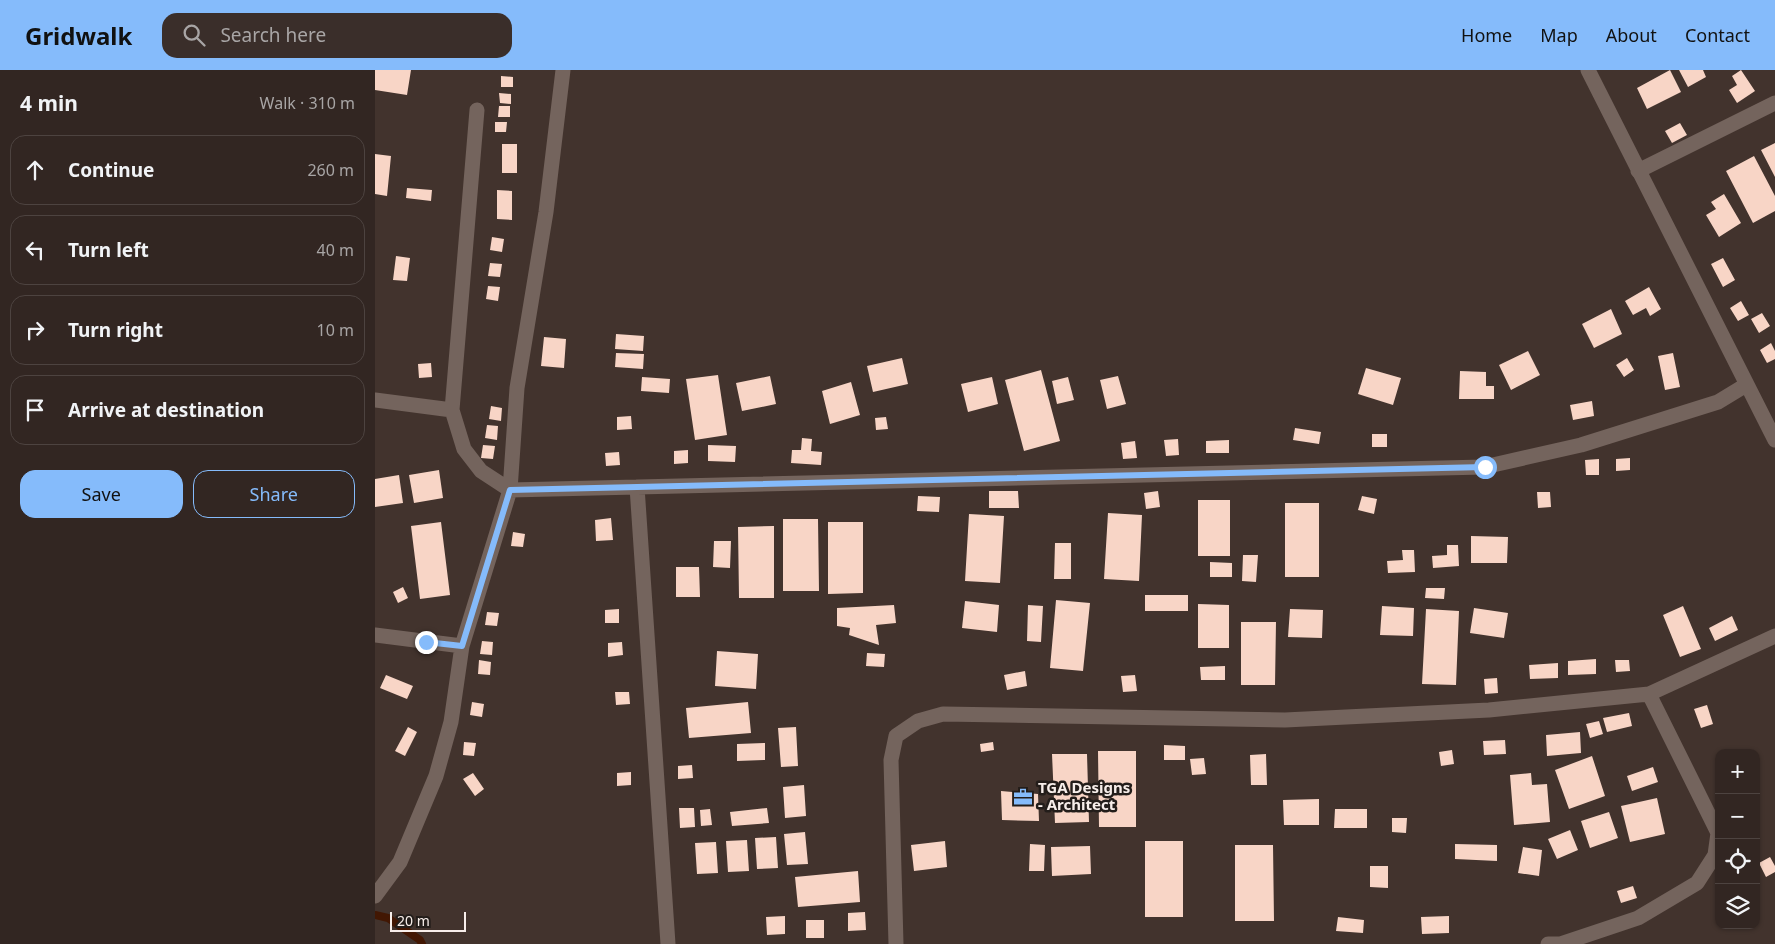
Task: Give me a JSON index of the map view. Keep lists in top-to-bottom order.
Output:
{
  "places": {
    "office": ["TGA Designs - Architect"]
  },
  "scale_bar": "20 m",
  "page": {
    "header": "Gridwalk",
    "search": "Search here",
    "nav": [
      "Home",
      "Map",
      "About",
      "Contact"
    ],
    "heading": ["4 min", "Walk · 310 m"],
    "list": [
      ["Continue", "260 m"],
      ["Turn left", "40 m"],
      ["Turn right", "10 m"],
      "Arrive at destination"
    ],
    "buttons": ["Save", "Share"],
    "map_buttons": ["+", "−"],
    "scale": "20 m"
  }
}
